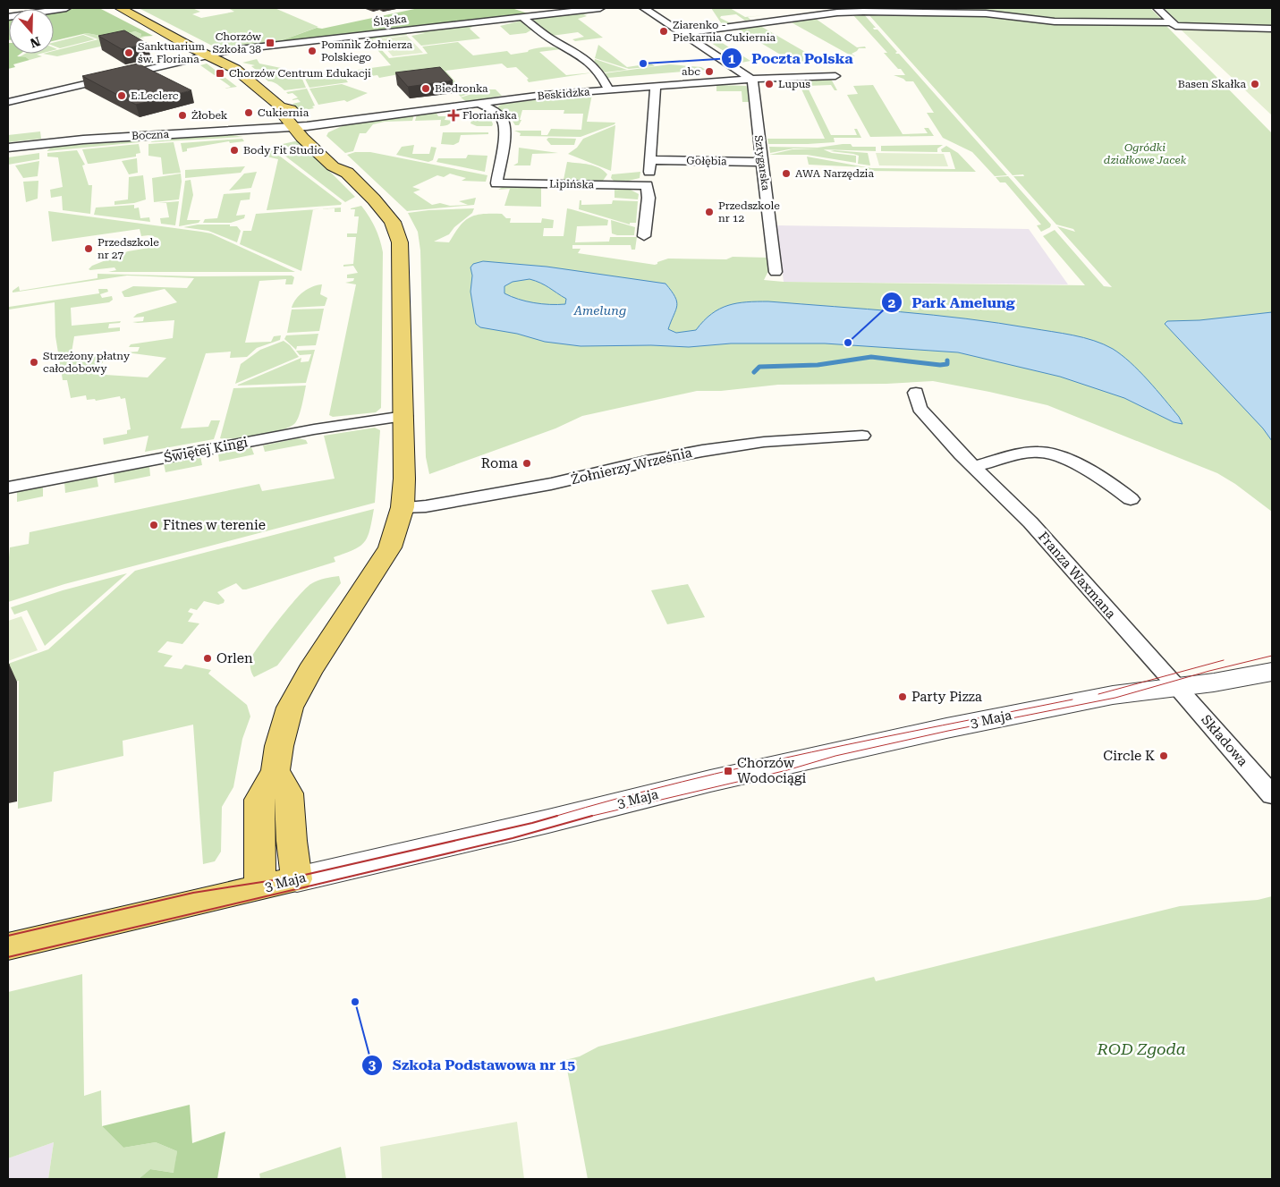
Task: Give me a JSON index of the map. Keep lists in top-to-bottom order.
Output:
{
  "streets": {
    "main road": ["3 Maja"],
    "street": [
      "Śląska",
      "Beskidzka",
      "Boczna",
      "Gołębia",
      "Sztygarska",
      "Lipińska",
      "Świętej Kingi",
      "Żołnierzy Września",
      "Franza Waxmana",
      "Składowa"
    ]
  },
  "crossings": [
    ["Beskidzka", "Boczna"],
    ["Beskidzka", "Sztygarska"],
    ["Beskidzka", "Lipińska"],
    ["Gołębia", "Sztygarska"],
    ["Franza Waxmana", "3 Maja"],
    ["Franza Waxmana", "Składowa"],
    ["3 Maja", "Składowa"]
  ],
  "water": ["Amelung"],
  "parks": ["Ogródki działkowe Jacek", "ROD Zgoda"],
  "places": {
    "other": [
      "Ziarenko - Piekarnia Cukiernia",
      "Pomnik Żołnierza Polskiego",
      "Sanktuarium św. Floriana",
      "Poczta Polska",
      "abc",
      "Lupus",
      "Basen Skałka",
      "Biedronka",
      "E.Leclerc",
      "Cukiernia",
      "Żłobek",
      "Body Fit Studio",
      "AWA Narzędzia",
      "Przedszkole nr 12",
      "Przedszkole nr 27",
      "Park Amelung",
      "Strzeżony płatny całodobowy",
      "Roma",
      "Fitnes w terenie",
      "Orlen",
      "Party Pizza",
      "Circle K",
      "Szkoła Podstawowa nr 15"
    ],
    "transit": ["Chorzów Szkoła 38", "Chorzów Centrum Edukacji", "Chorzów Wodociągi"],
    "health": ["Floriańska"]
  },
  "north": "bottom"
}
